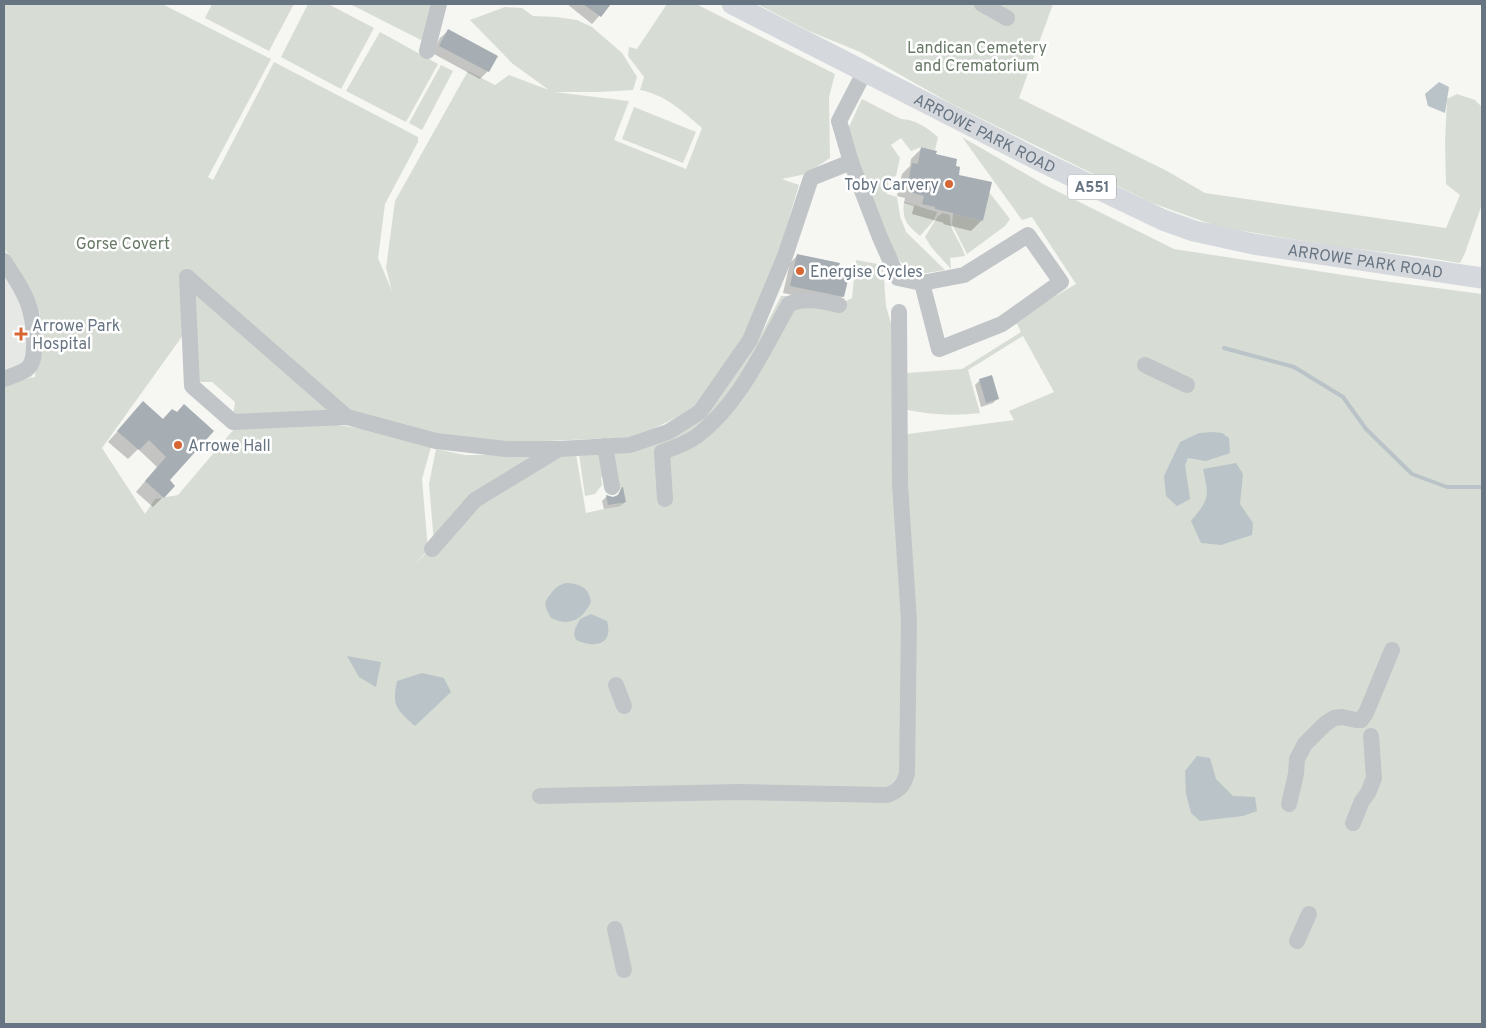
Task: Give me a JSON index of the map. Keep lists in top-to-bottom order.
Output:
{
  "streets": {
    "main road": ["ARROWE PARK ROAD", "A551"]
  },
  "parks": ["Landican Cemetery and Crematorium", "Gorse Covert"],
  "places": {
    "other": ["Toby Carvery", "Energise Cycles", "Arrowe Hall"],
    "health": ["Arrowe Park Hospital"]
  }
}
